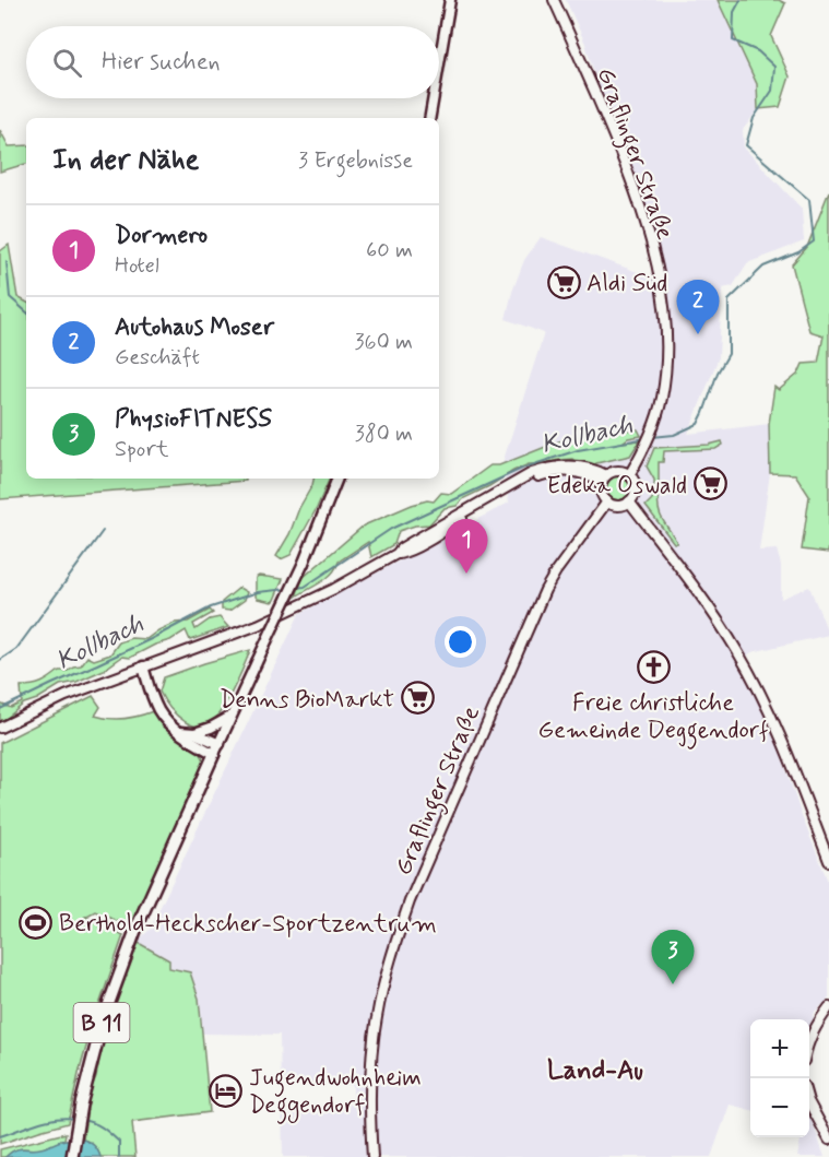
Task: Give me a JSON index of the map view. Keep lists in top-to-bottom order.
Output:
{
  "streets": {
    "highway": ["B 11"],
    "street": ["Graflinger Straße"]
  },
  "districts": ["Land-Au"],
  "water": ["Kollbach"],
  "places": {
    "supermarket": ["Aldi Süd", "Edeka Oswald", "Denns BioMarkt"],
    "church": ["Freie christliche Gemeinde Deggendorf"],
    "sports": ["Berthold-Heckscher-Sportzentrum"],
    "hotel": ["Jugendwohnheim Deggendorf"]
  },
  "page": {
    "search": "Hier suchen",
    "heading": ["In der Nähe", "3 Ergebnisse"],
    "list": [
      {
        "mark": "1",
        "name": "Dormero",
        "note": "Hotel",
        "value": "60 m"
      },
      {
        "mark": "2",
        "name": "Autohaus Moser",
        "note": "Geschäft",
        "value": "360 m"
      },
      {
        "mark": "3",
        "name": "PhysioFITNESS",
        "note": "Sport",
        "value": "380 m"
      }
    ],
    "pins": ["2", "1", "3"],
    "map_buttons": ["+", "−"]
  }
}
